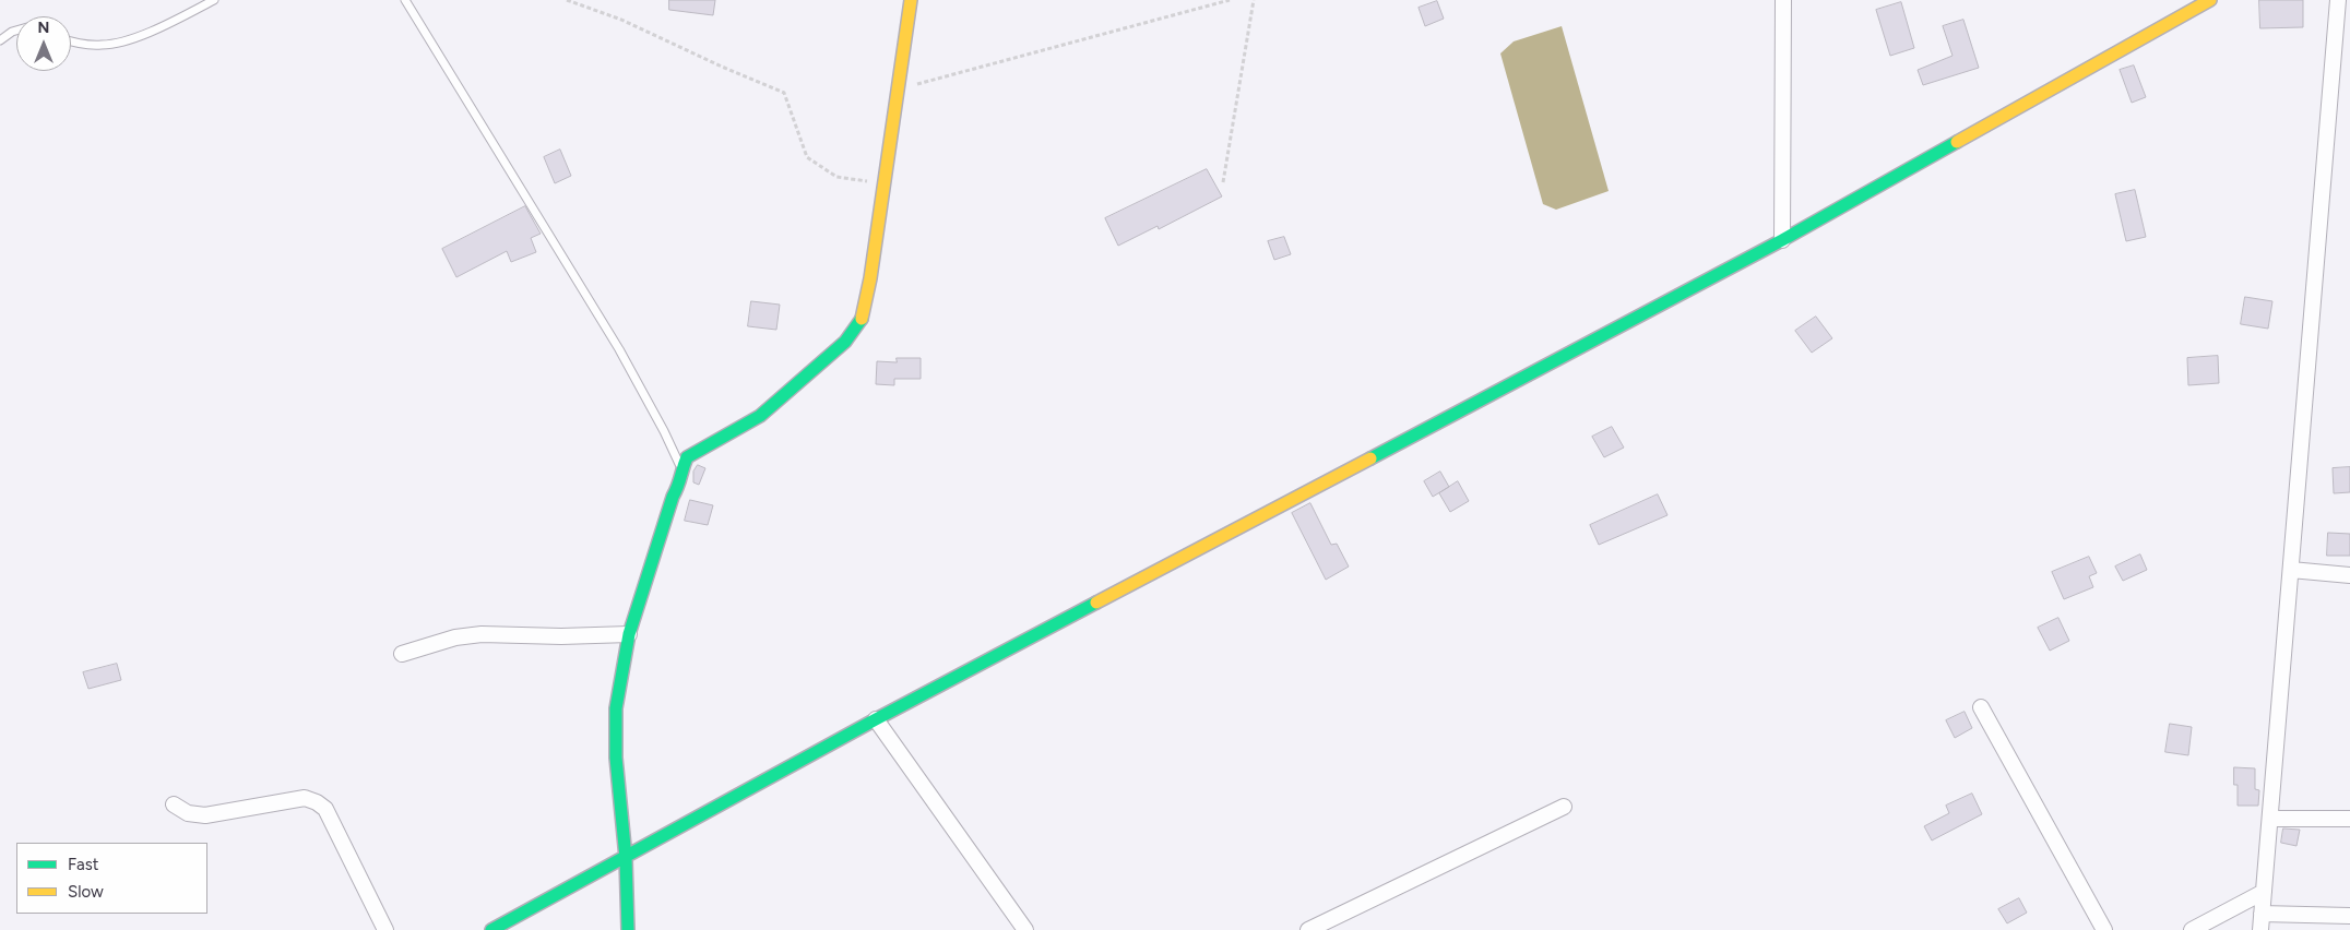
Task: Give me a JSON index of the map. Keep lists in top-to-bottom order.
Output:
{
  "legend": ["Fast", "Slow"],
  "north": "top"
}
